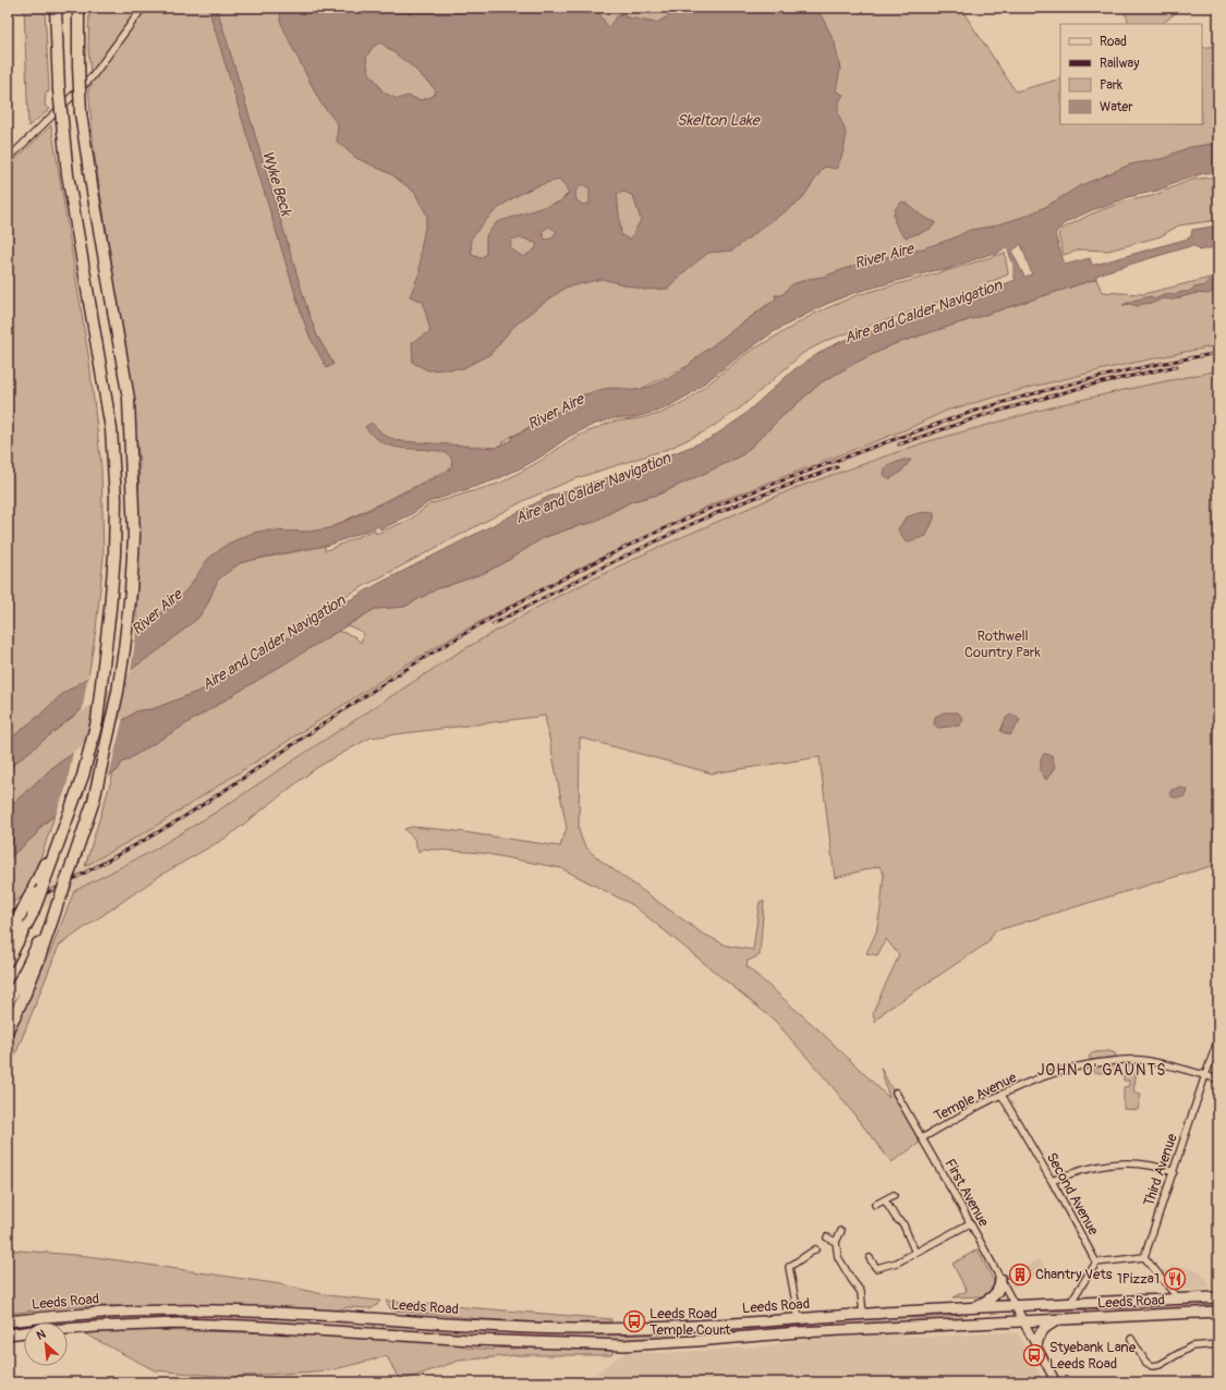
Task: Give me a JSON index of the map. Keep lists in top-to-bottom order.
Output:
{
  "streets": {
    "main road": ["Leeds Road"],
    "street": [
      "Temple Avenue",
      "Third Avenue",
      "First Avenue",
      "Second Avenue"
    ]
  },
  "crossings": [
    ["Temple Avenue", "Third Avenue"],
    ["Temple Avenue", "First Avenue"],
    ["Temple Avenue", "Second Avenue"],
    ["First Avenue", "Leeds Road"]
  ],
  "districts": ["JOHN O' GAUNTS"],
  "water": [
    "Skelton Lake",
    "Wyke Beck",
    "River Aire",
    "Aire and Calder Navigation"
  ],
  "parks": ["Rothwell Country Park"],
  "places": {
    "building": ["Chantry Vets"],
    "restaurant": ["1Pizza1"],
    "bus stop": ["Leeds Road Temple Court", "Styebank Lane Leeds Road"]
  },
  "legend": [
    "Road",
    "Railway",
    "Park",
    "Water"
  ],
  "north": "top left"
}
